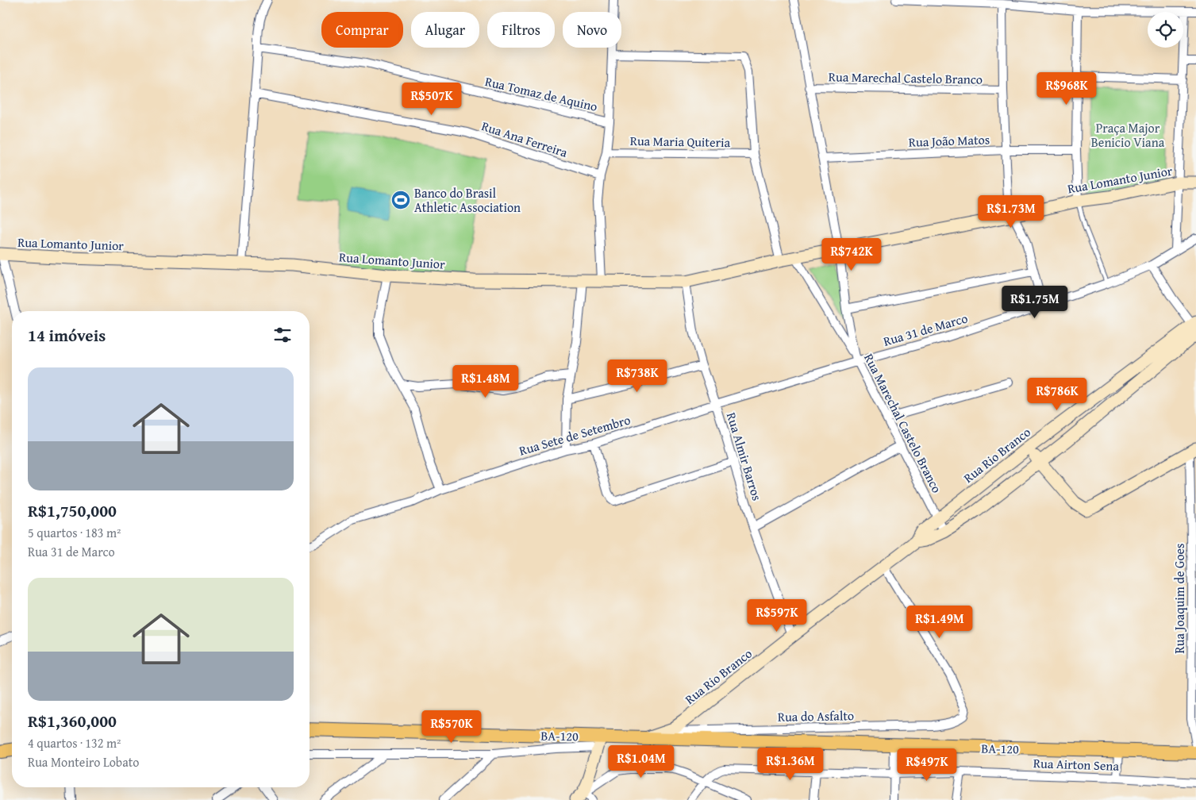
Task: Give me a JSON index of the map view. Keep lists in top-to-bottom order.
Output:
{
  "streets": {
    "main road": ["BA-120"],
    "street": [
      "Rua Marechal Castelo Branco",
      "Rua Tomaz de Aquino",
      "Rua Ana Ferreira",
      "Rua João Matos",
      "Rua Maria Quiteria",
      "Rua Lomanto Junior",
      "Rua 31 de Marco",
      "Rua Sete de Setembro",
      "Rua Rio Branco",
      "Rua Almir Barros",
      "Rua Joaquim de Goes",
      "Rua do Asfalto",
      "Rua Airton Sena"
    ]
  },
  "crossings": [
    ["Rua Marechal Castelo Branco", "Rua João Matos"],
    ["Rua Marechal Castelo Branco", "Rua Lomanto Junior"],
    ["Rua Marechal Castelo Branco", "Rua 31 de Marco"],
    ["Rua Marechal Castelo Branco", "Rua Sete de Setembro"],
    ["Rua Marechal Castelo Branco", "Rua Rio Branco"],
    ["Rua Lomanto Junior", "Rua Almir Barros"],
    ["Rua 31 de Marco", "Rua Sete de Setembro"],
    ["Rua Sete de Setembro", "Rua Almir Barros"],
    ["Rua Rio Branco", "Rua Almir Barros"],
    ["Rua Rio Branco", "Rua do Asfalto"],
    ["Rua Rio Branco", "BA-120"]
  ],
  "parks": ["Praça Major Benicio Viana"],
  "places": {
    "sports": ["Banco do Brasil Athletic Association"]
  },
  "page": {
    "chip": [
      "Comprar",
      "Alugar",
      "Filtros",
      "Novo"
    ],
    "price": [
      "R$968K",
      "R$507K",
      "R$1.73M",
      "R$742K",
      "R$1.75M",
      "R$738K",
      "R$1.48M",
      "R$786K",
      "R$597K",
      "R$1.49M",
      "R$570K",
      "R$1.04M",
      "R$1.36M",
      "R$497K"
    ],
    "heading": "14 imóveis",
    "list": [
      {
        "name": "R$1,750,000",
        "note": "5 quartos · 183 m² · Rua 31 de Marco"
      },
      {
        "name": "R$1,360,000",
        "note": "4 quartos · 132 m² · Rua Monteiro Lobato"
      }
    ]
  }
}
